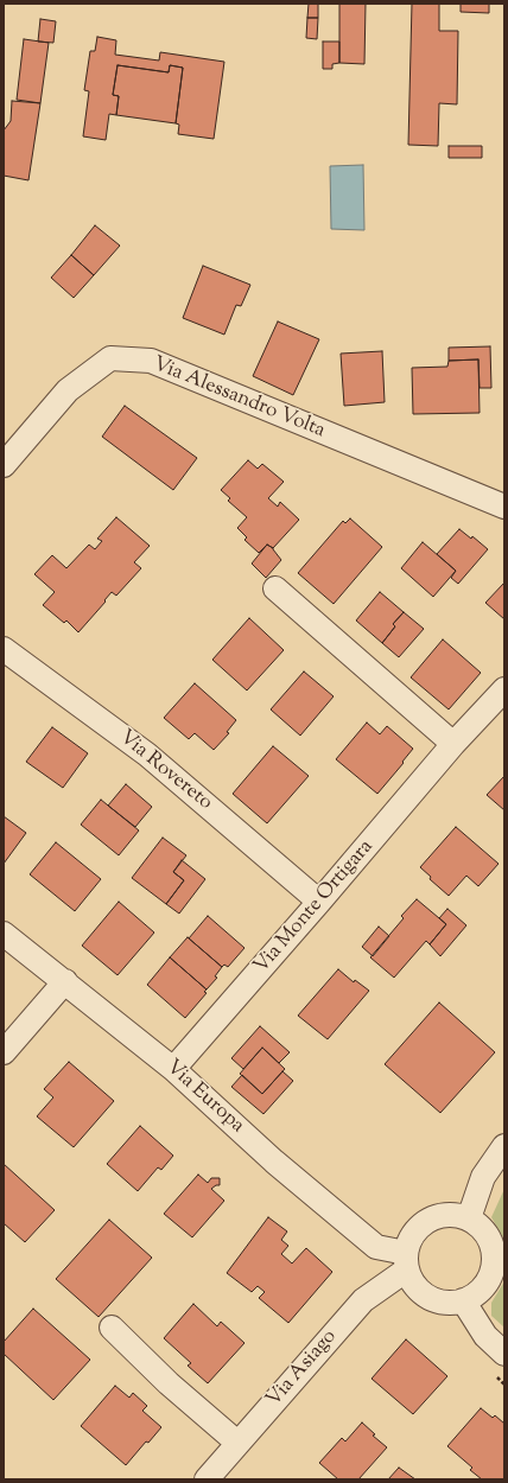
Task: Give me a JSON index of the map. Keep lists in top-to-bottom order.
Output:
{
  "streets": {
    "street": [
      "Via Alessandro Volta",
      "Via Rovereto",
      "Via Monte Ortigara",
      "Via Europa",
      "Via Asiago"
    ]
  },
  "crossings": [
    ["Via Rovereto", "Via Monte Ortigara"],
    ["Via Monte Ortigara", "Via Europa"],
    ["Via Europa", "Via Asiago"]
  ]
}
